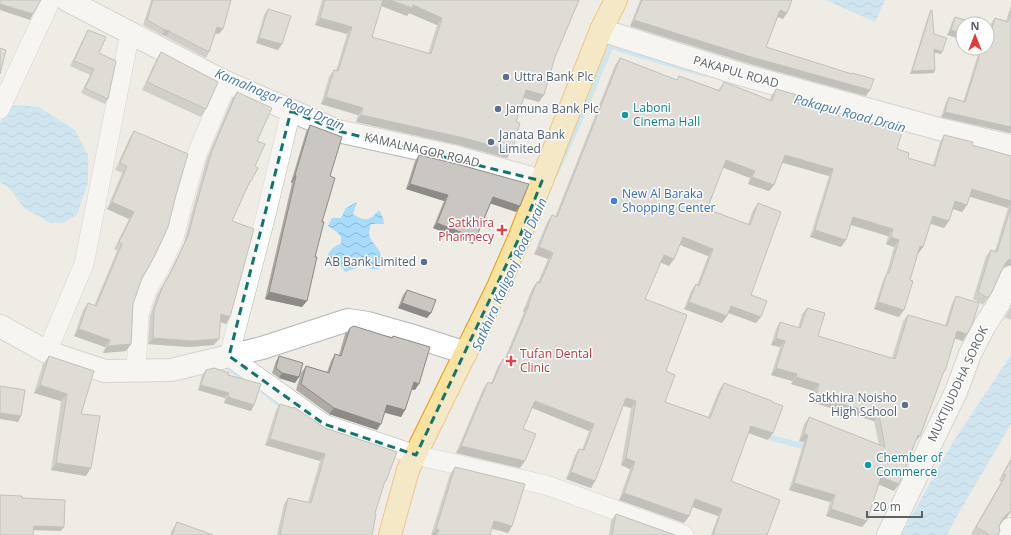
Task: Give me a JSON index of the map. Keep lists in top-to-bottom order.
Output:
{
  "streets": {
    "street": ["PAKAPUL ROAD", "KAMALNAGOR ROAD", "MUKTIJUDDHA SOROK"]
  },
  "water": ["Kamalnagor Road Drain", "Pakapul Road Drain", "Satkhira Kaligonj Road Drain"],
  "places": {
    "other": [
      "Uttra Bank Plc",
      "Jamuna Bank Plc",
      "Laboni Cinema Hall",
      "Janata Bank Limited",
      "New Al Baraka Shopping Center",
      "AB Bank Limited",
      "Satkhira Noisho High School",
      "Chember of Commerce"
    ],
    "health": ["Satkhira Pharmecy", "Tufan Dental Clinic"]
  },
  "scale_bar": "20 m",
  "north": "top"
}
